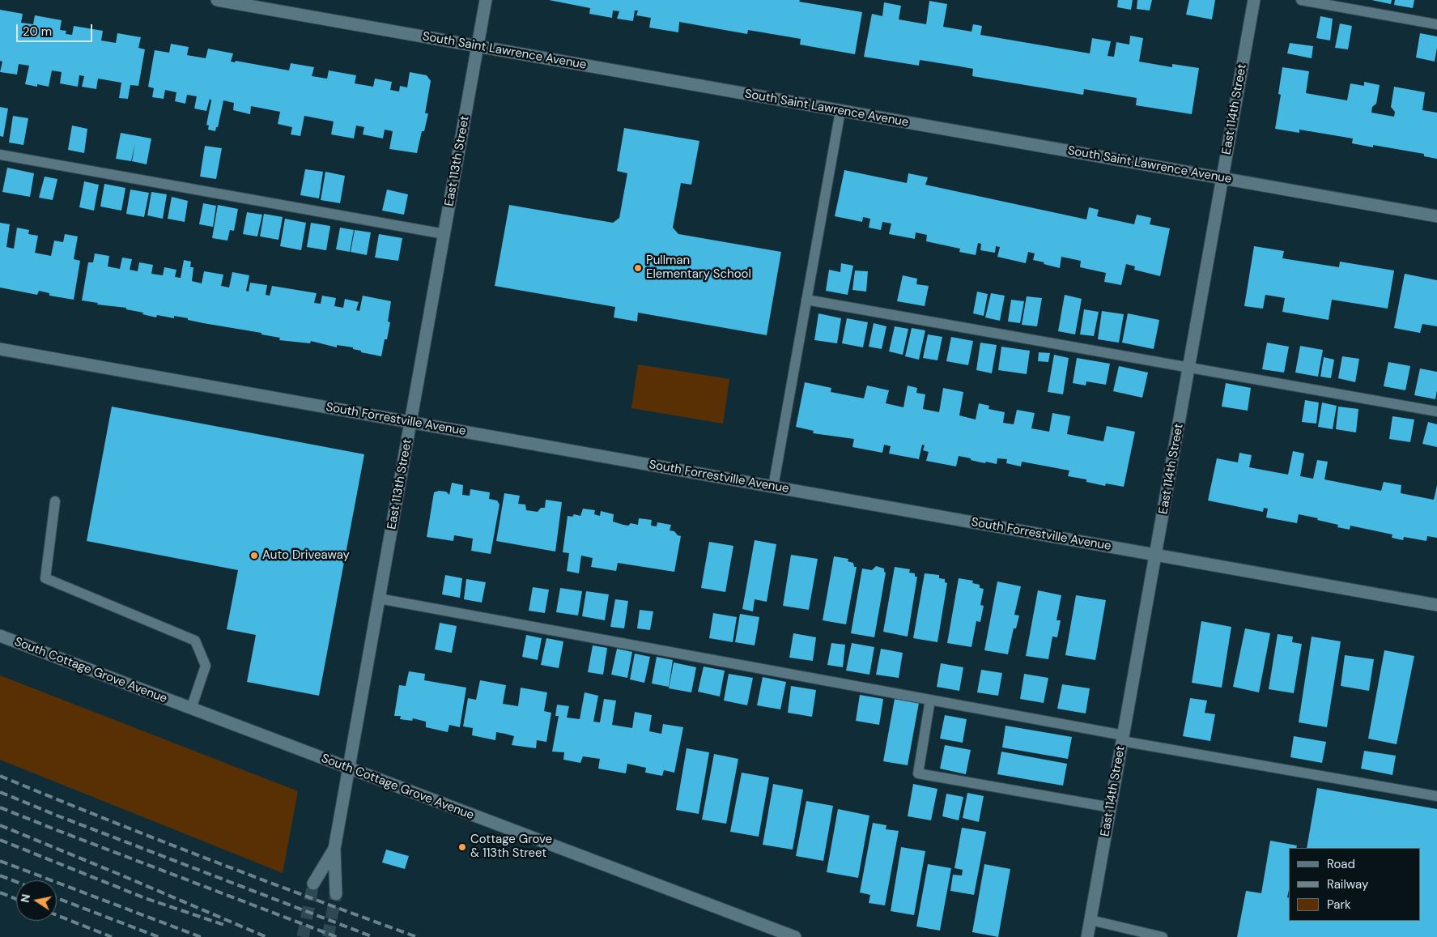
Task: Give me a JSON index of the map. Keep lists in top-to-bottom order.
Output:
{
  "streets": {
    "street": [
      "South Saint Lawrence Avenue",
      "East 114th Street",
      "East 113th Street",
      "South Forrestville Avenue",
      "South Cottage Grove Avenue"
    ]
  },
  "crossings": [
    ["South Saint Lawrence Avenue", "East 114th Street"],
    ["South Saint Lawrence Avenue", "East 113th Street"],
    ["East 114th Street", "South Forrestville Avenue"],
    ["East 113th Street", "South Forrestville Avenue"],
    ["East 113th Street", "South Cottage Grove Avenue"]
  ],
  "places": ["Pullman Elementary School", "Auto Driveaway", "Cottage Grove & 113th Street"],
  "legend": ["Road", "Railway", "Park"],
  "scale_bar": "20 m",
  "north": "left"
}
